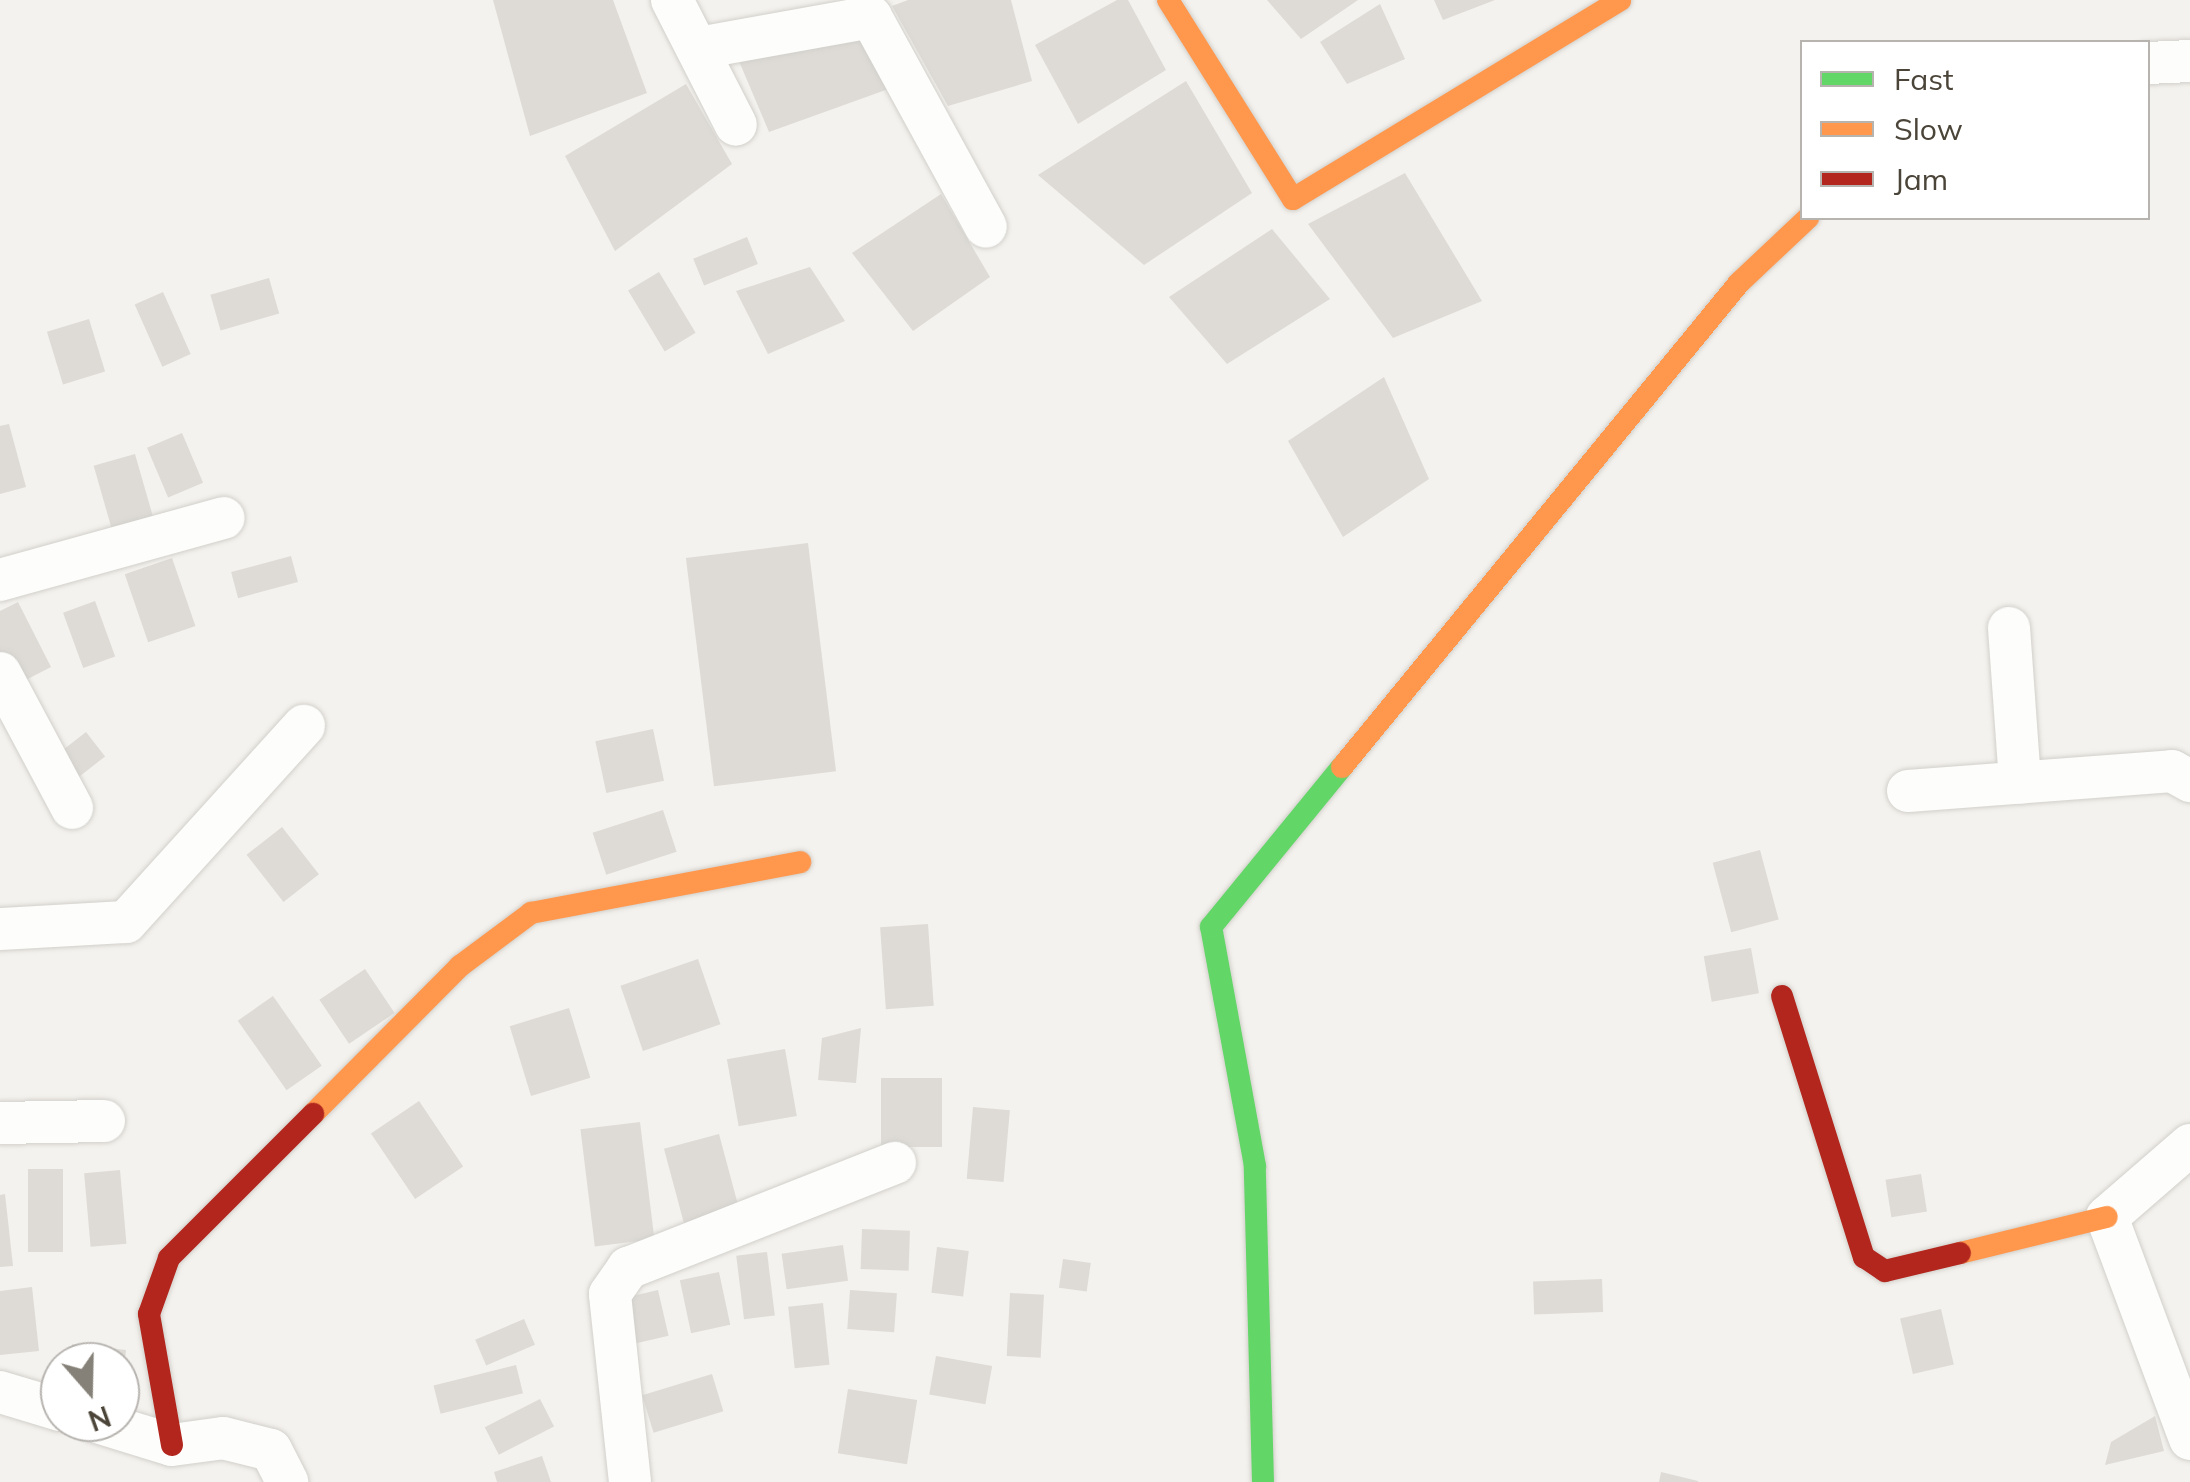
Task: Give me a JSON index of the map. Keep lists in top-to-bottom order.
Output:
{
  "legend": ["Fast", "Slow", "Jam"],
  "north": "bottom"
}
